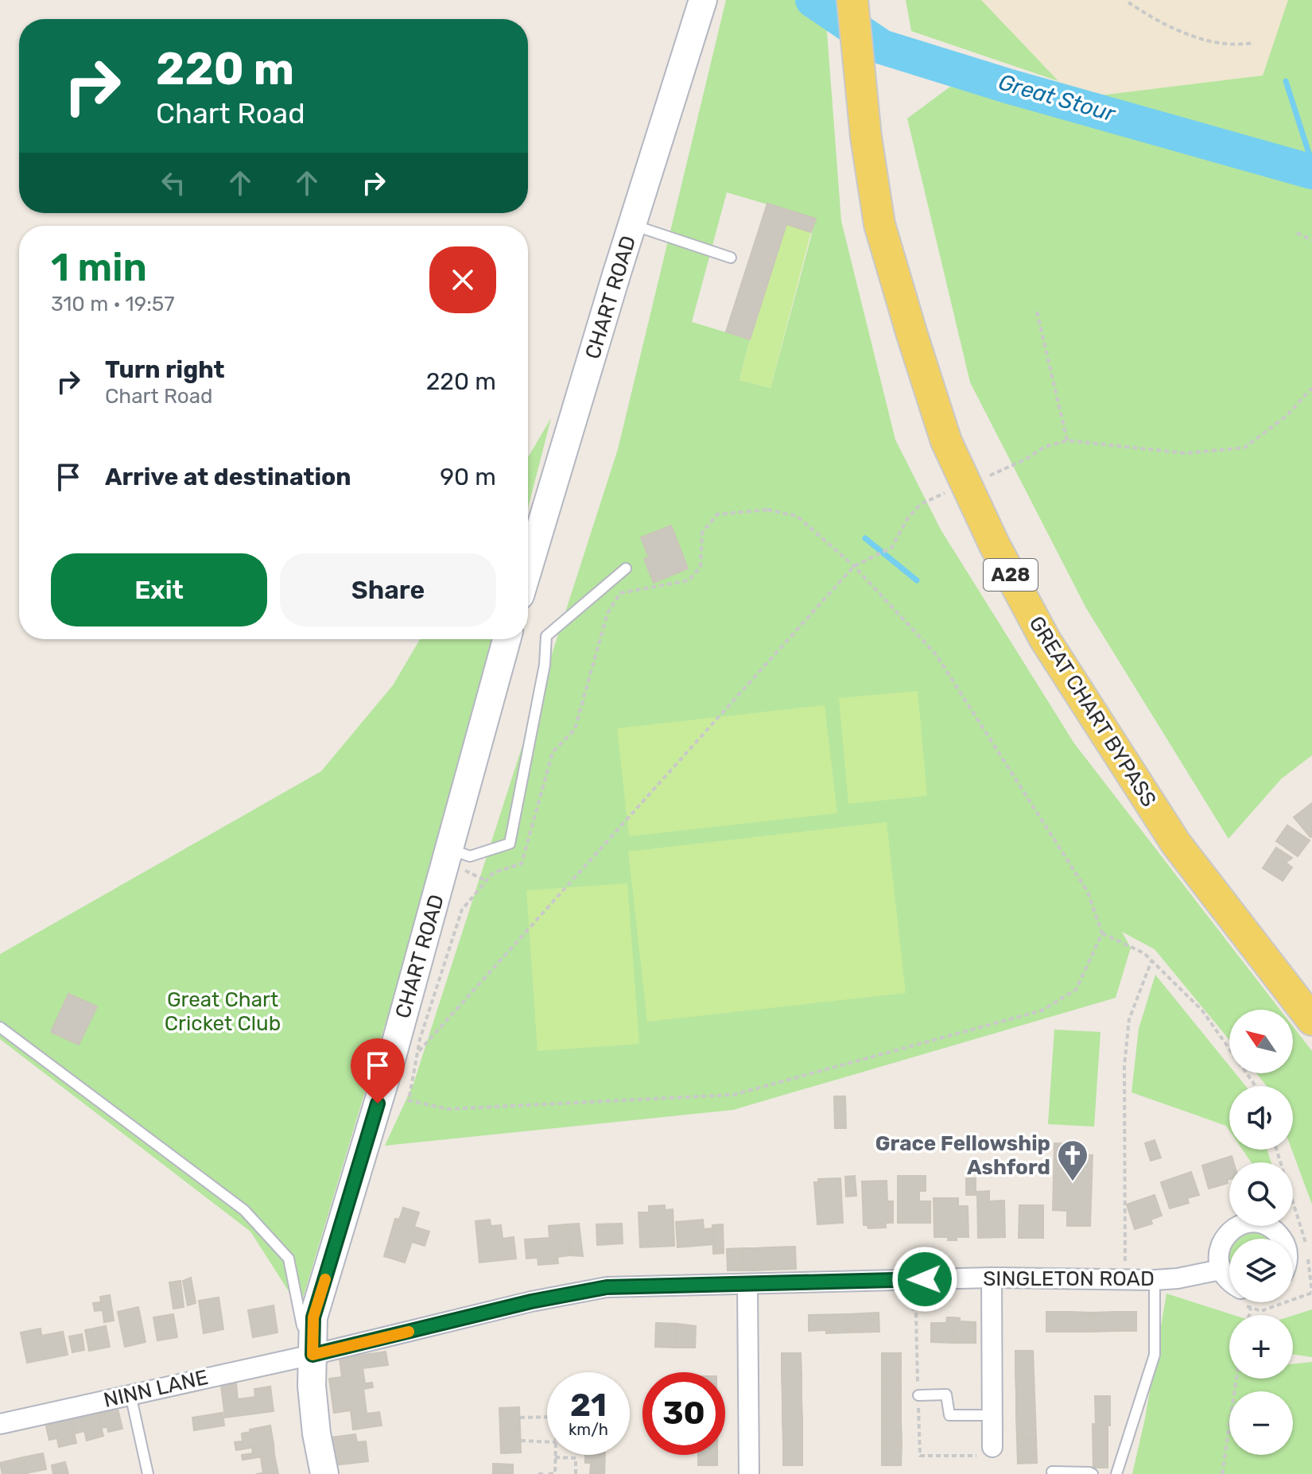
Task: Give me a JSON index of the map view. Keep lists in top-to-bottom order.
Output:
{
  "streets": {
    "main road": ["A28", "GREAT CHART BYPASS"],
    "street": ["CHART ROAD", "SINGLETON ROAD", "NINN LANE"]
  },
  "crossings": [
    ["CHART ROAD", "SINGLETON ROAD"],
    ["CHART ROAD", "NINN LANE"],
    ["SINGLETON ROAD", "NINN LANE"]
  ],
  "water": ["Great Stour"],
  "parks": ["Great Chart Cricket Club"],
  "places": {
    "church": ["Grace Fellowship Ashford"]
  },
  "north": "top left",
  "page": {
    "turn": ["220 m", "Chart Road"],
    "heading": ["1 min", "310 m · 19:57"],
    "list": [
      {
        "name": "Turn right",
        "note": "Chart Road",
        "value": "220 m"
      },
      {
        "name": "Arrive at destination",
        "value": "90 m"
      }
    ],
    "buttons": ["Exit", "Share"],
    "map_buttons": ["+", "−"],
    "speed": "21 km/h",
    "limit": "30"
  }
}
